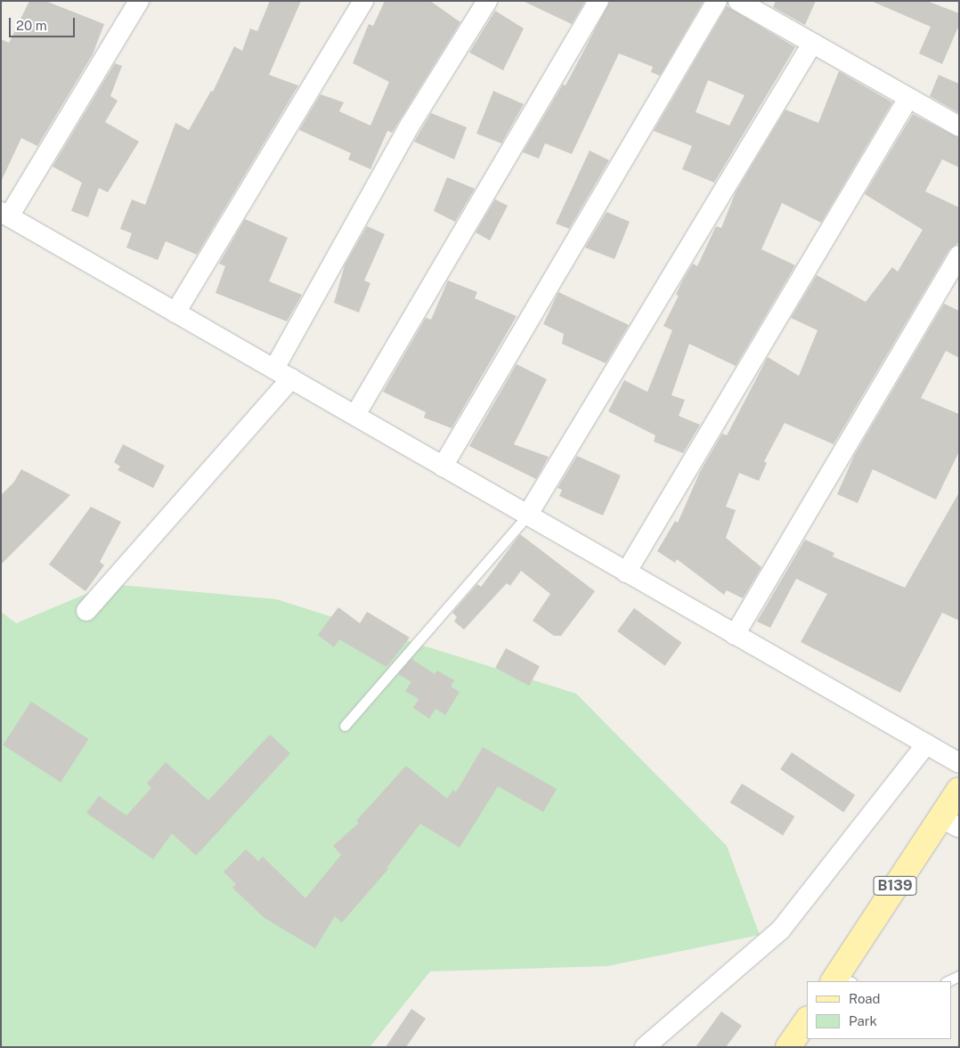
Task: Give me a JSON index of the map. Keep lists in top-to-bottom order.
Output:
{
  "streets": {
    "main road": ["B139"]
  },
  "legend": ["Road", "Park"],
  "scale_bar": "20 m"
}
